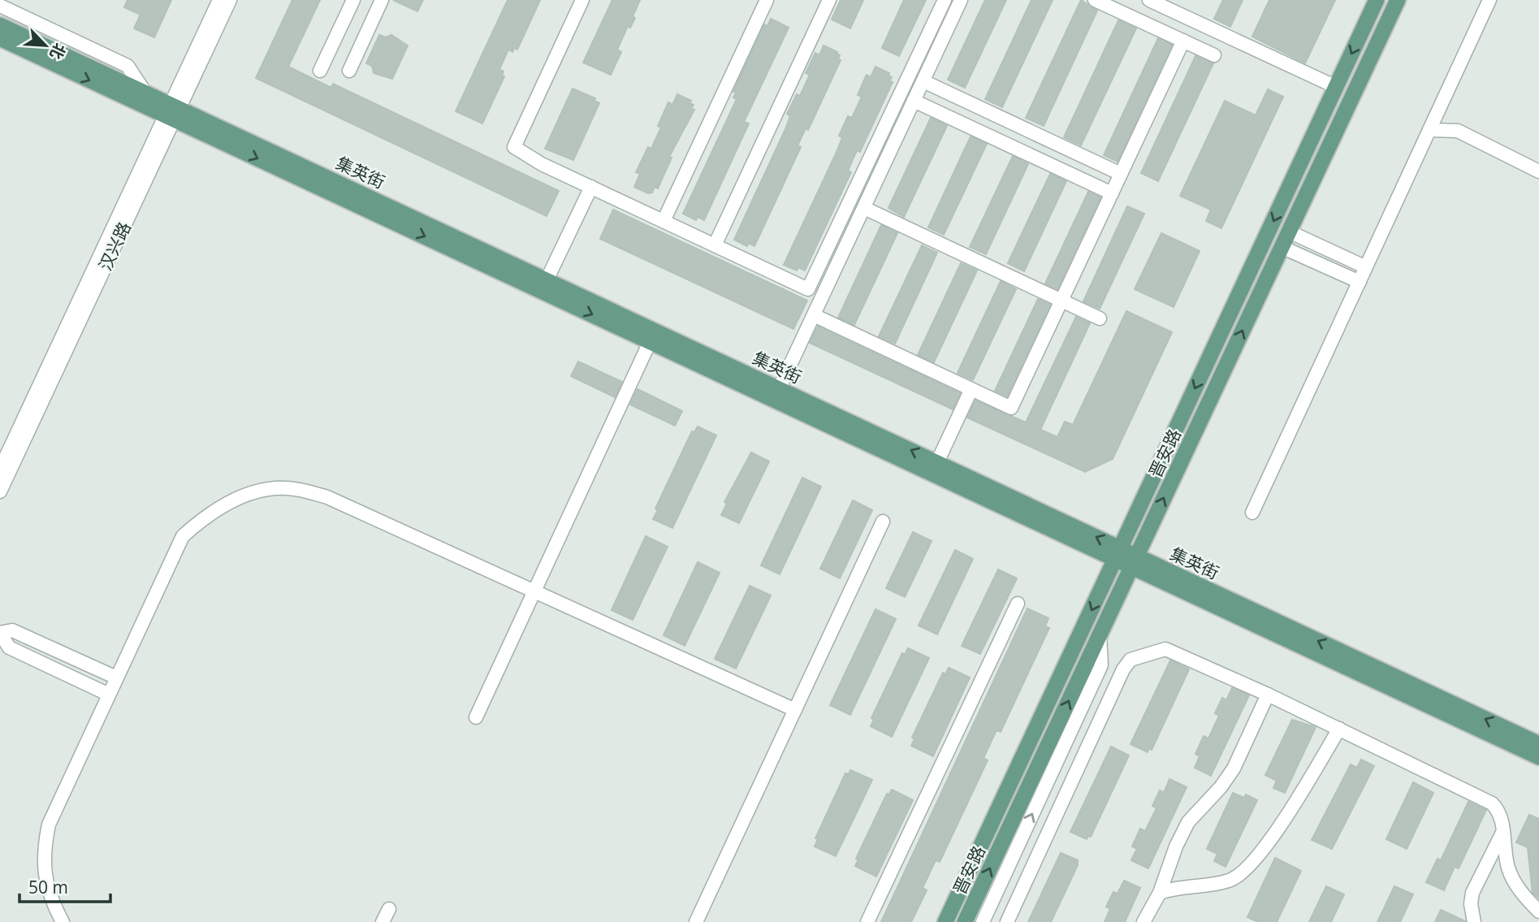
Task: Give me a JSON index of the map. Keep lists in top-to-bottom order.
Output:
{
  "streets": {
    "main road": ["集英街", "晋安路"],
    "street": ["汉兴路"]
  },
  "crossings": [
    ["集英街", "汉兴路"],
    ["集英街", "晋安路"]
  ],
  "scale_bar": "50 m",
  "north": "bottom right"
}
